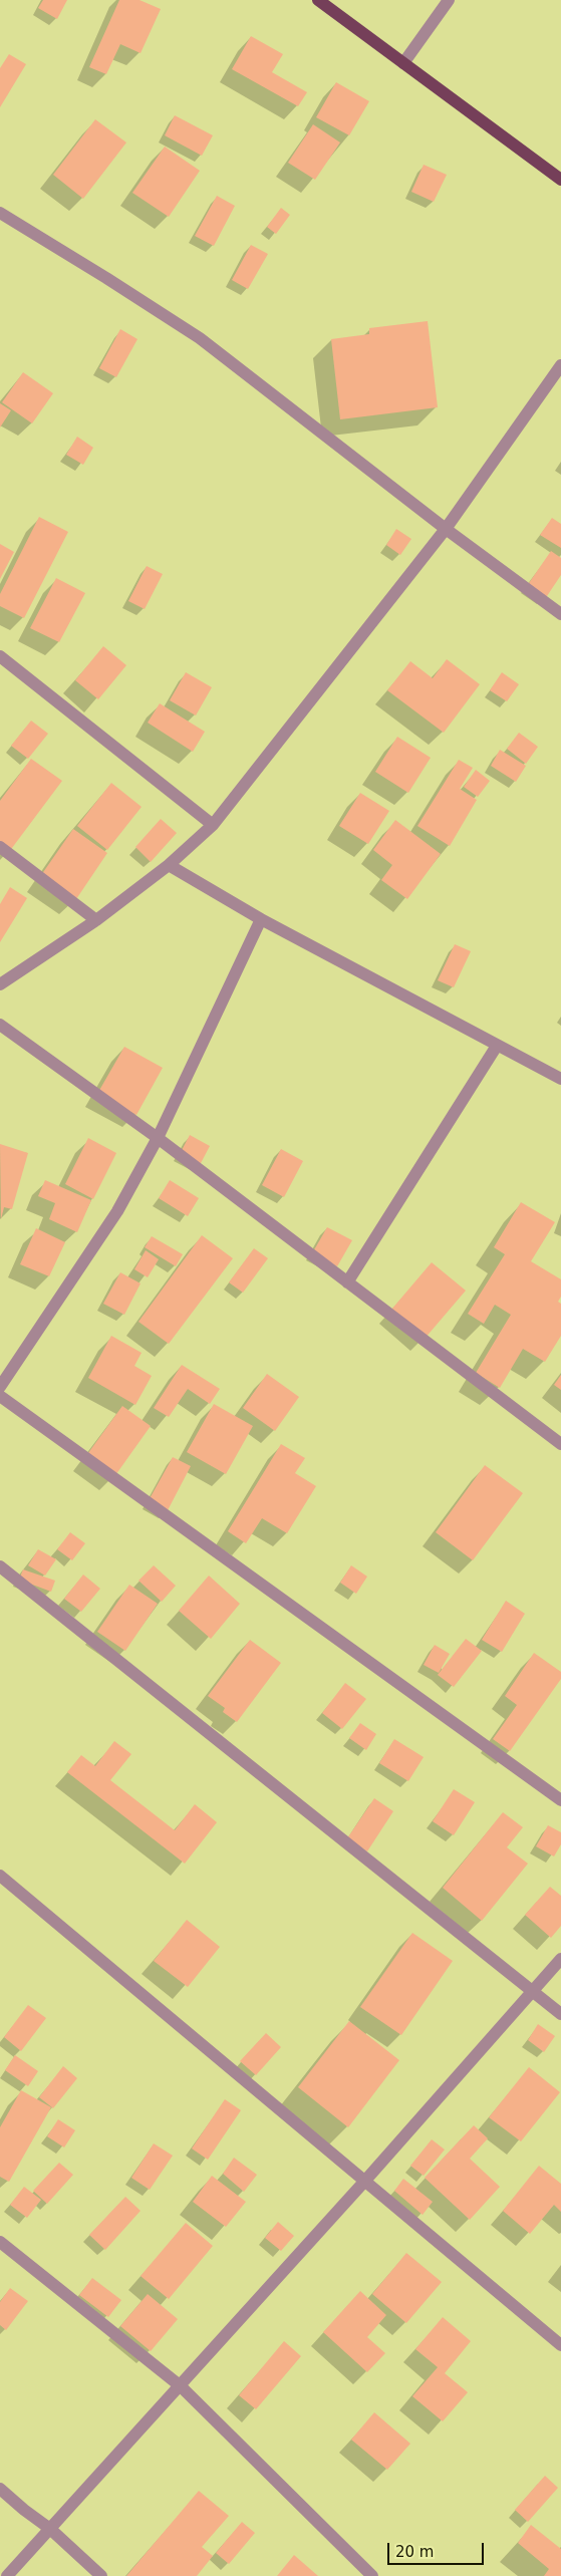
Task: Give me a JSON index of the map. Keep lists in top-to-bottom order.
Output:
{
  "scale_bar": "20 m"
}
